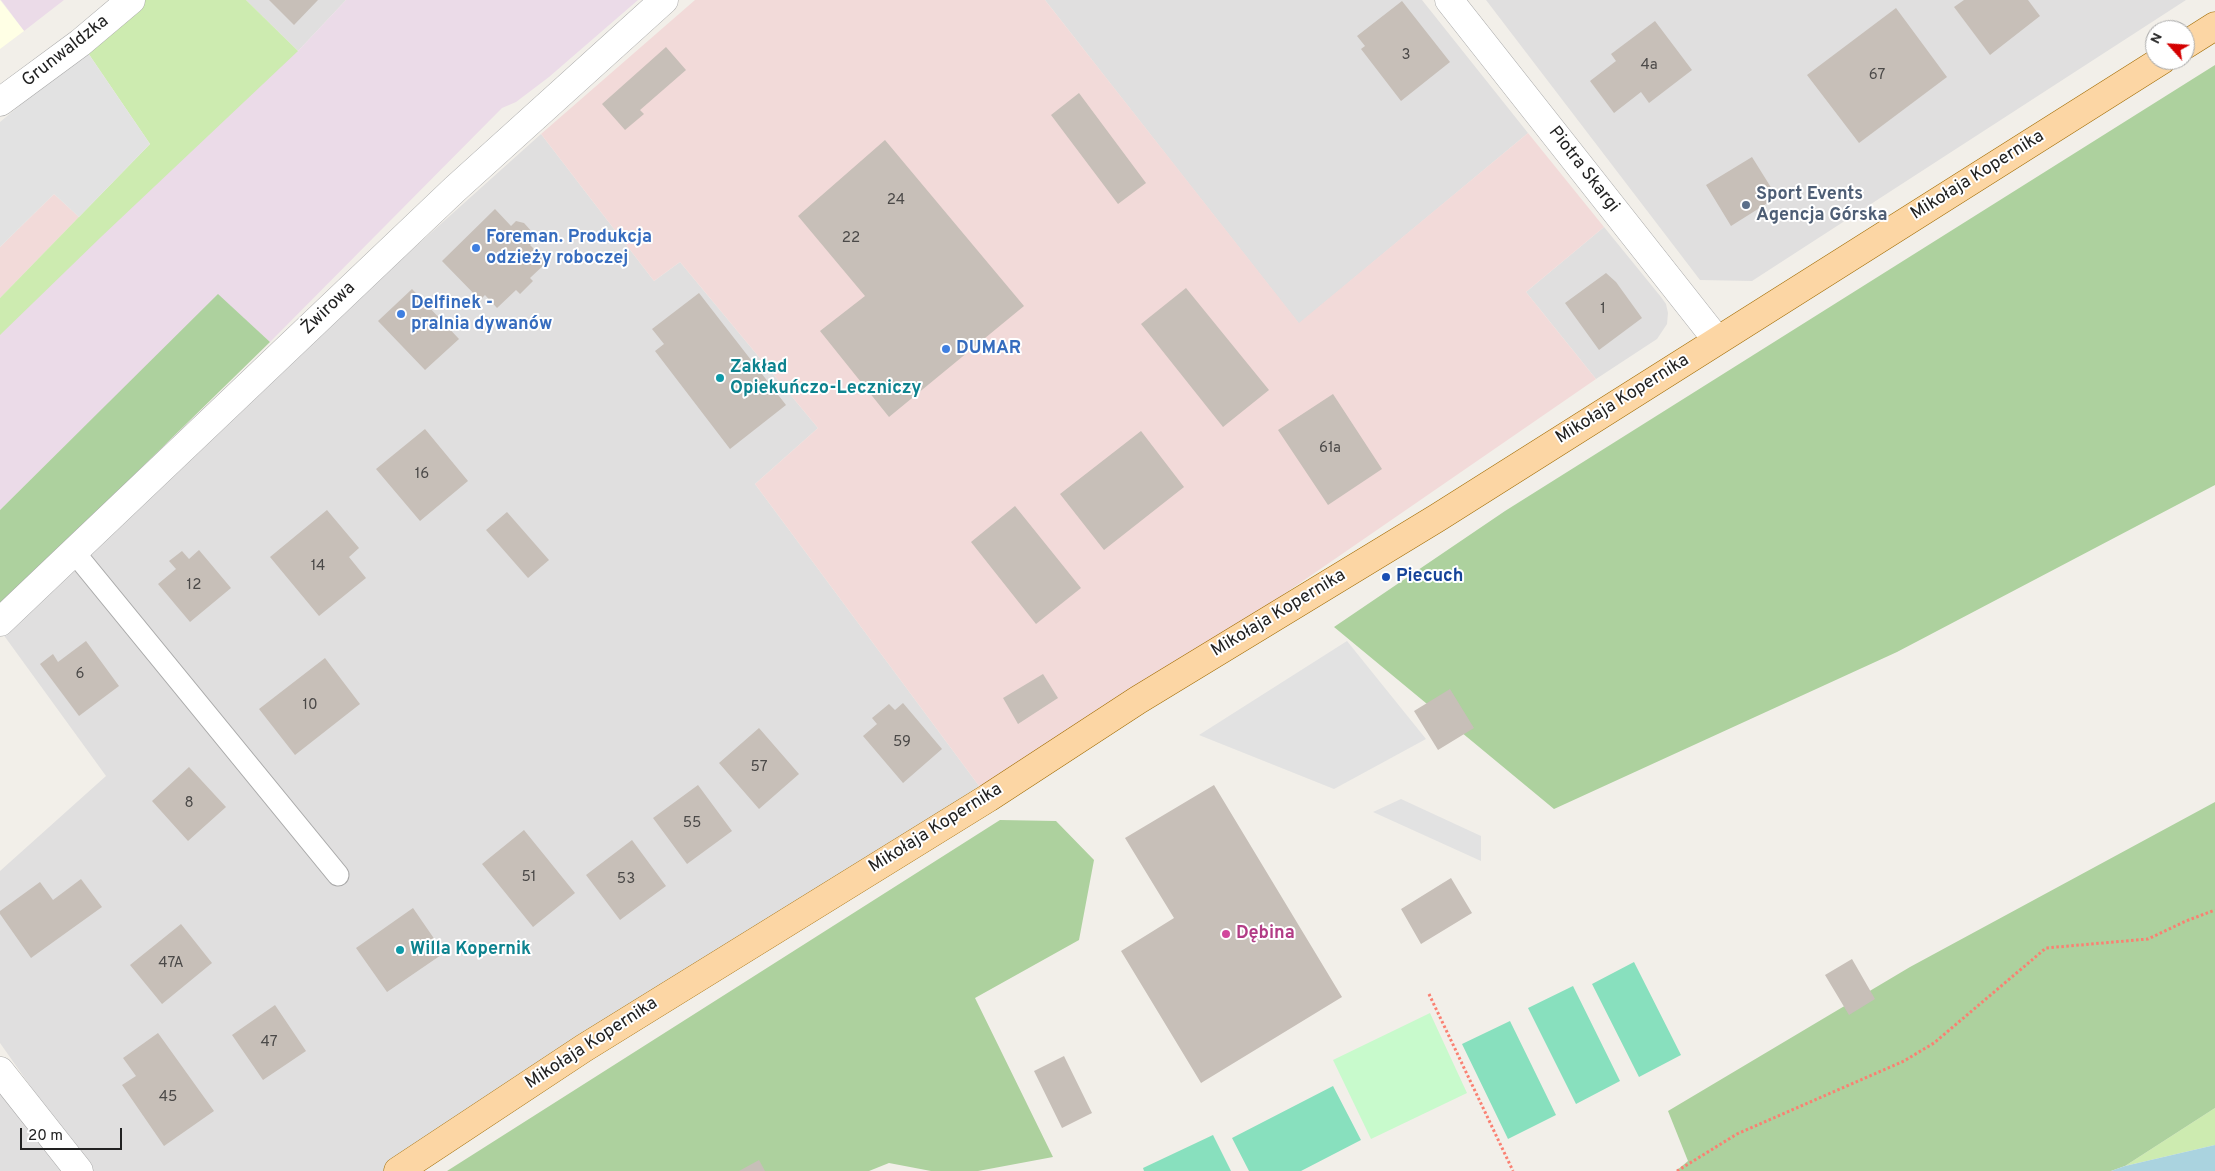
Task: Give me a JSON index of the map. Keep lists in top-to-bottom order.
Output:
{
  "streets": {
    "main road": ["Mikołaja Kopernika"],
    "street": ["Grunwaldzka", "Piotra Skargi", "Żwirowa"]
  },
  "crossings": [
    ["Piotra Skargi", "Mikołaja Kopernika"]
  ],
  "places": [
    "Sport Events Agencja Górska",
    "Foreman. Produkcja odzieży roboczej",
    "Delfinek - pralnia dywanów",
    "DUMAR",
    "Zakład Opiekuńczo-Leczniczy",
    "Piecuch",
    "Dębina",
    "Willa Kopernik"
  ],
  "house_numbers": [
    "3",
    "4a",
    "67",
    "24",
    "22",
    "1",
    "61a",
    "16",
    "14",
    "12",
    "6",
    "10",
    "59",
    "57",
    "8",
    "55",
    "51",
    "53",
    "47A",
    "47",
    "45"
  ],
  "scale_bar": "20 m",
  "north": "top left"
}
